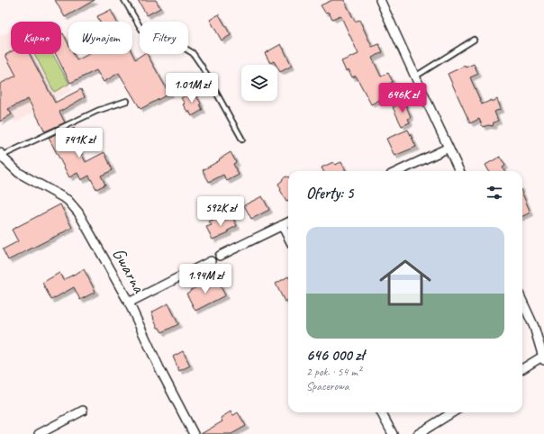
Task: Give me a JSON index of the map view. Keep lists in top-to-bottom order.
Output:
{
  "streets": {
    "street": ["Gwarna"]
  },
  "page": {
    "chip": ["Kupno", "Wynajem", "Filtry"],
    "price": [
      "1.01M zł",
      "646K zł",
      "741K zł",
      "592K zł",
      "1.94M zł"
    ],
    "heading": "Oferty: 5",
    "list": [
      {
        "name": "646 000 zł",
        "note": "2 pok. · 54 m² · Spacerowa"
      }
    ]
  }
}
